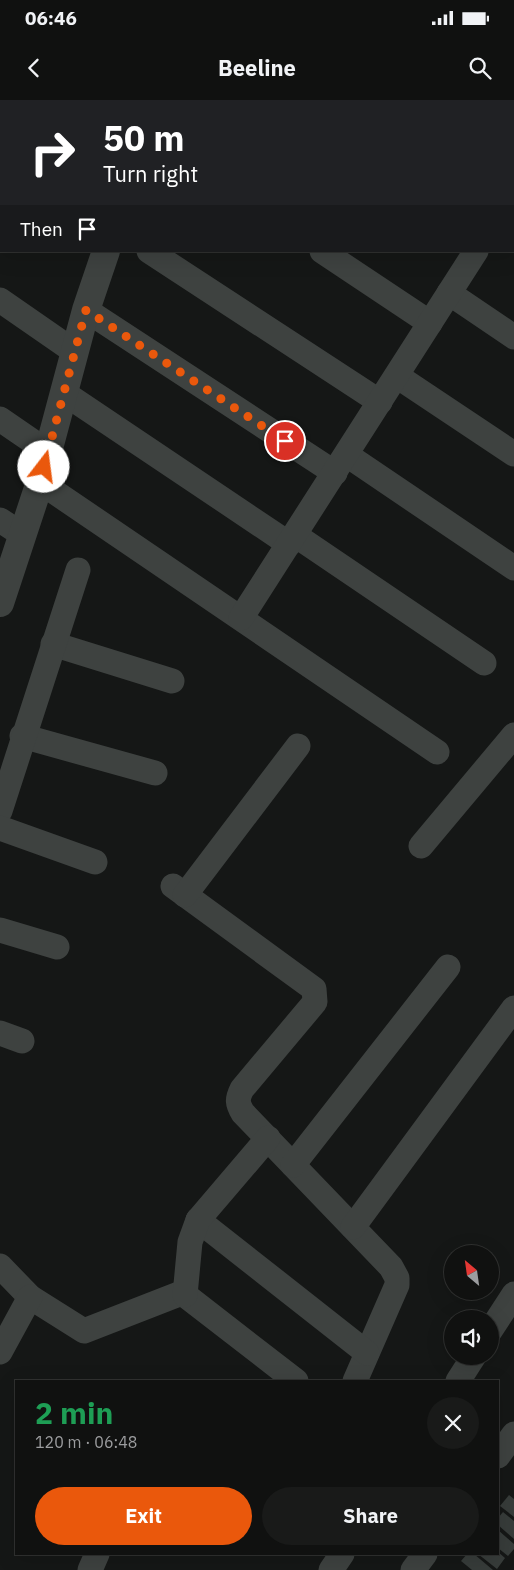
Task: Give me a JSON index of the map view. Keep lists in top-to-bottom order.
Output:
{
  "north": "top left",
  "page": {
    "status": "06:46",
    "header": "Beeline",
    "turn": ["50 m", "Turn right"],
    "then": "Then",
    "heading": ["2 min", "120 m · 06:48"],
    "buttons": ["Exit", "Share"]
  }
}
